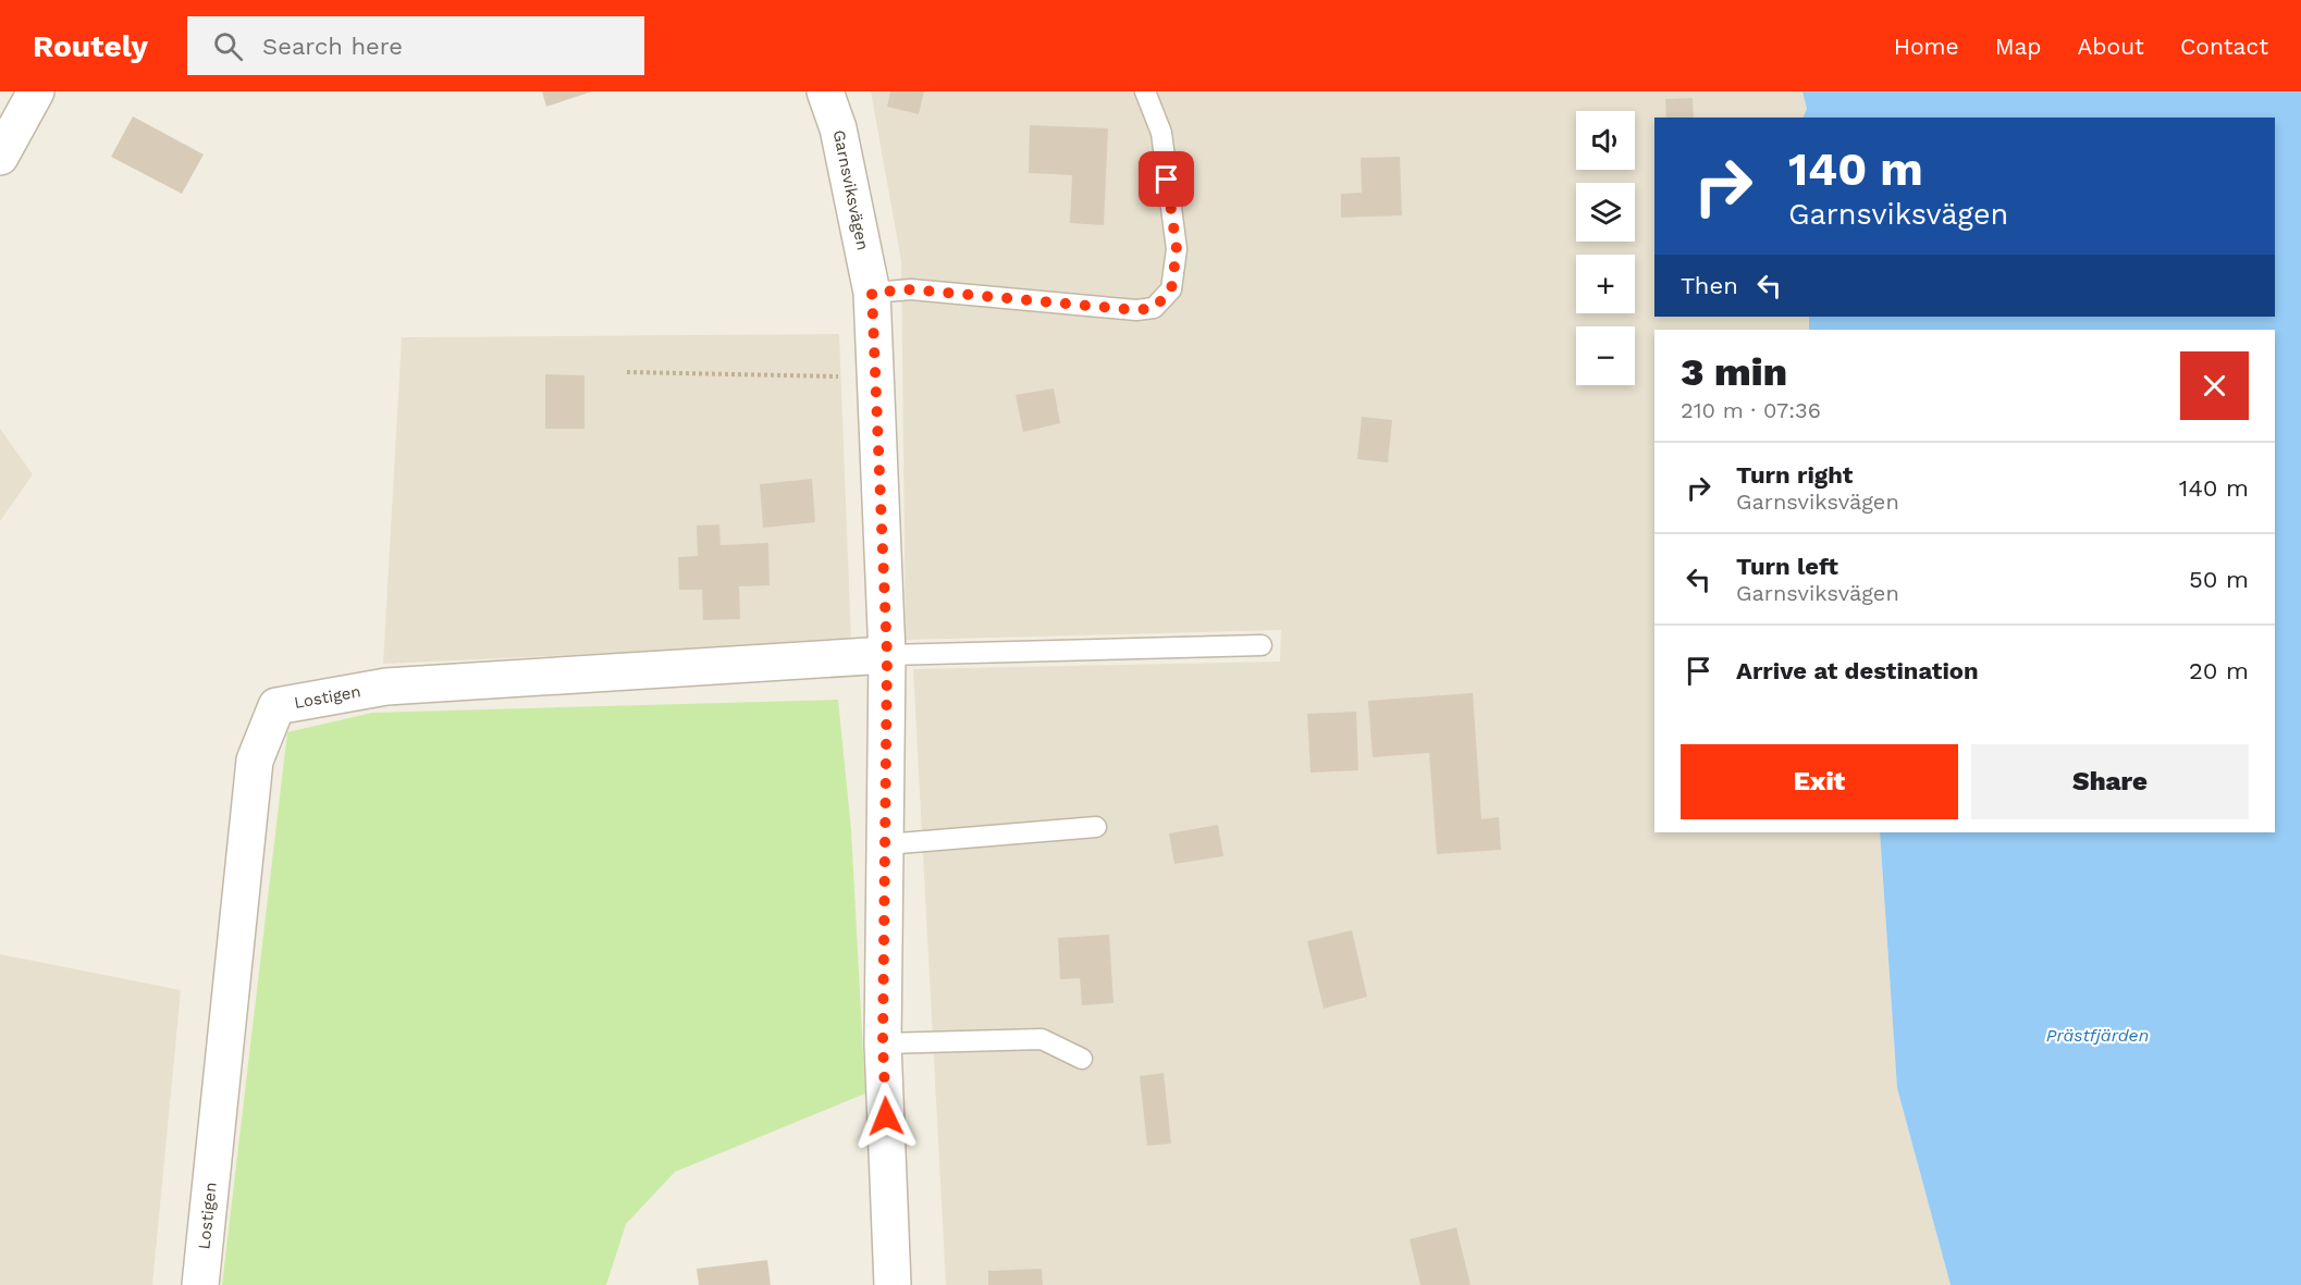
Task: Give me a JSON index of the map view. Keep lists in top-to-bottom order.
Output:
{
  "streets": {
    "street": ["Garnsviksvägen", "Lostigen"]
  },
  "crossings": [
    ["Garnsviksvägen", "Lostigen"]
  ],
  "water": ["Prästfjärden"],
  "page": {
    "header": "Routely",
    "search": "Search here",
    "nav": [
      "Home",
      "Map",
      "About",
      "Contact"
    ],
    "map_buttons": ["+", "−"],
    "turn": ["140 m", "Garnsviksvägen"],
    "then": "Then",
    "heading": ["3 min", "210 m · 07:36"],
    "list": [
      {
        "name": "Turn right",
        "note": "Garnsviksvägen",
        "value": "140 m"
      },
      {
        "name": "Turn left",
        "note": "Garnsviksvägen",
        "value": "50 m"
      },
      {
        "name": "Arrive at destination",
        "value": "20 m"
      }
    ],
    "buttons": ["Exit", "Share"]
  }
}
